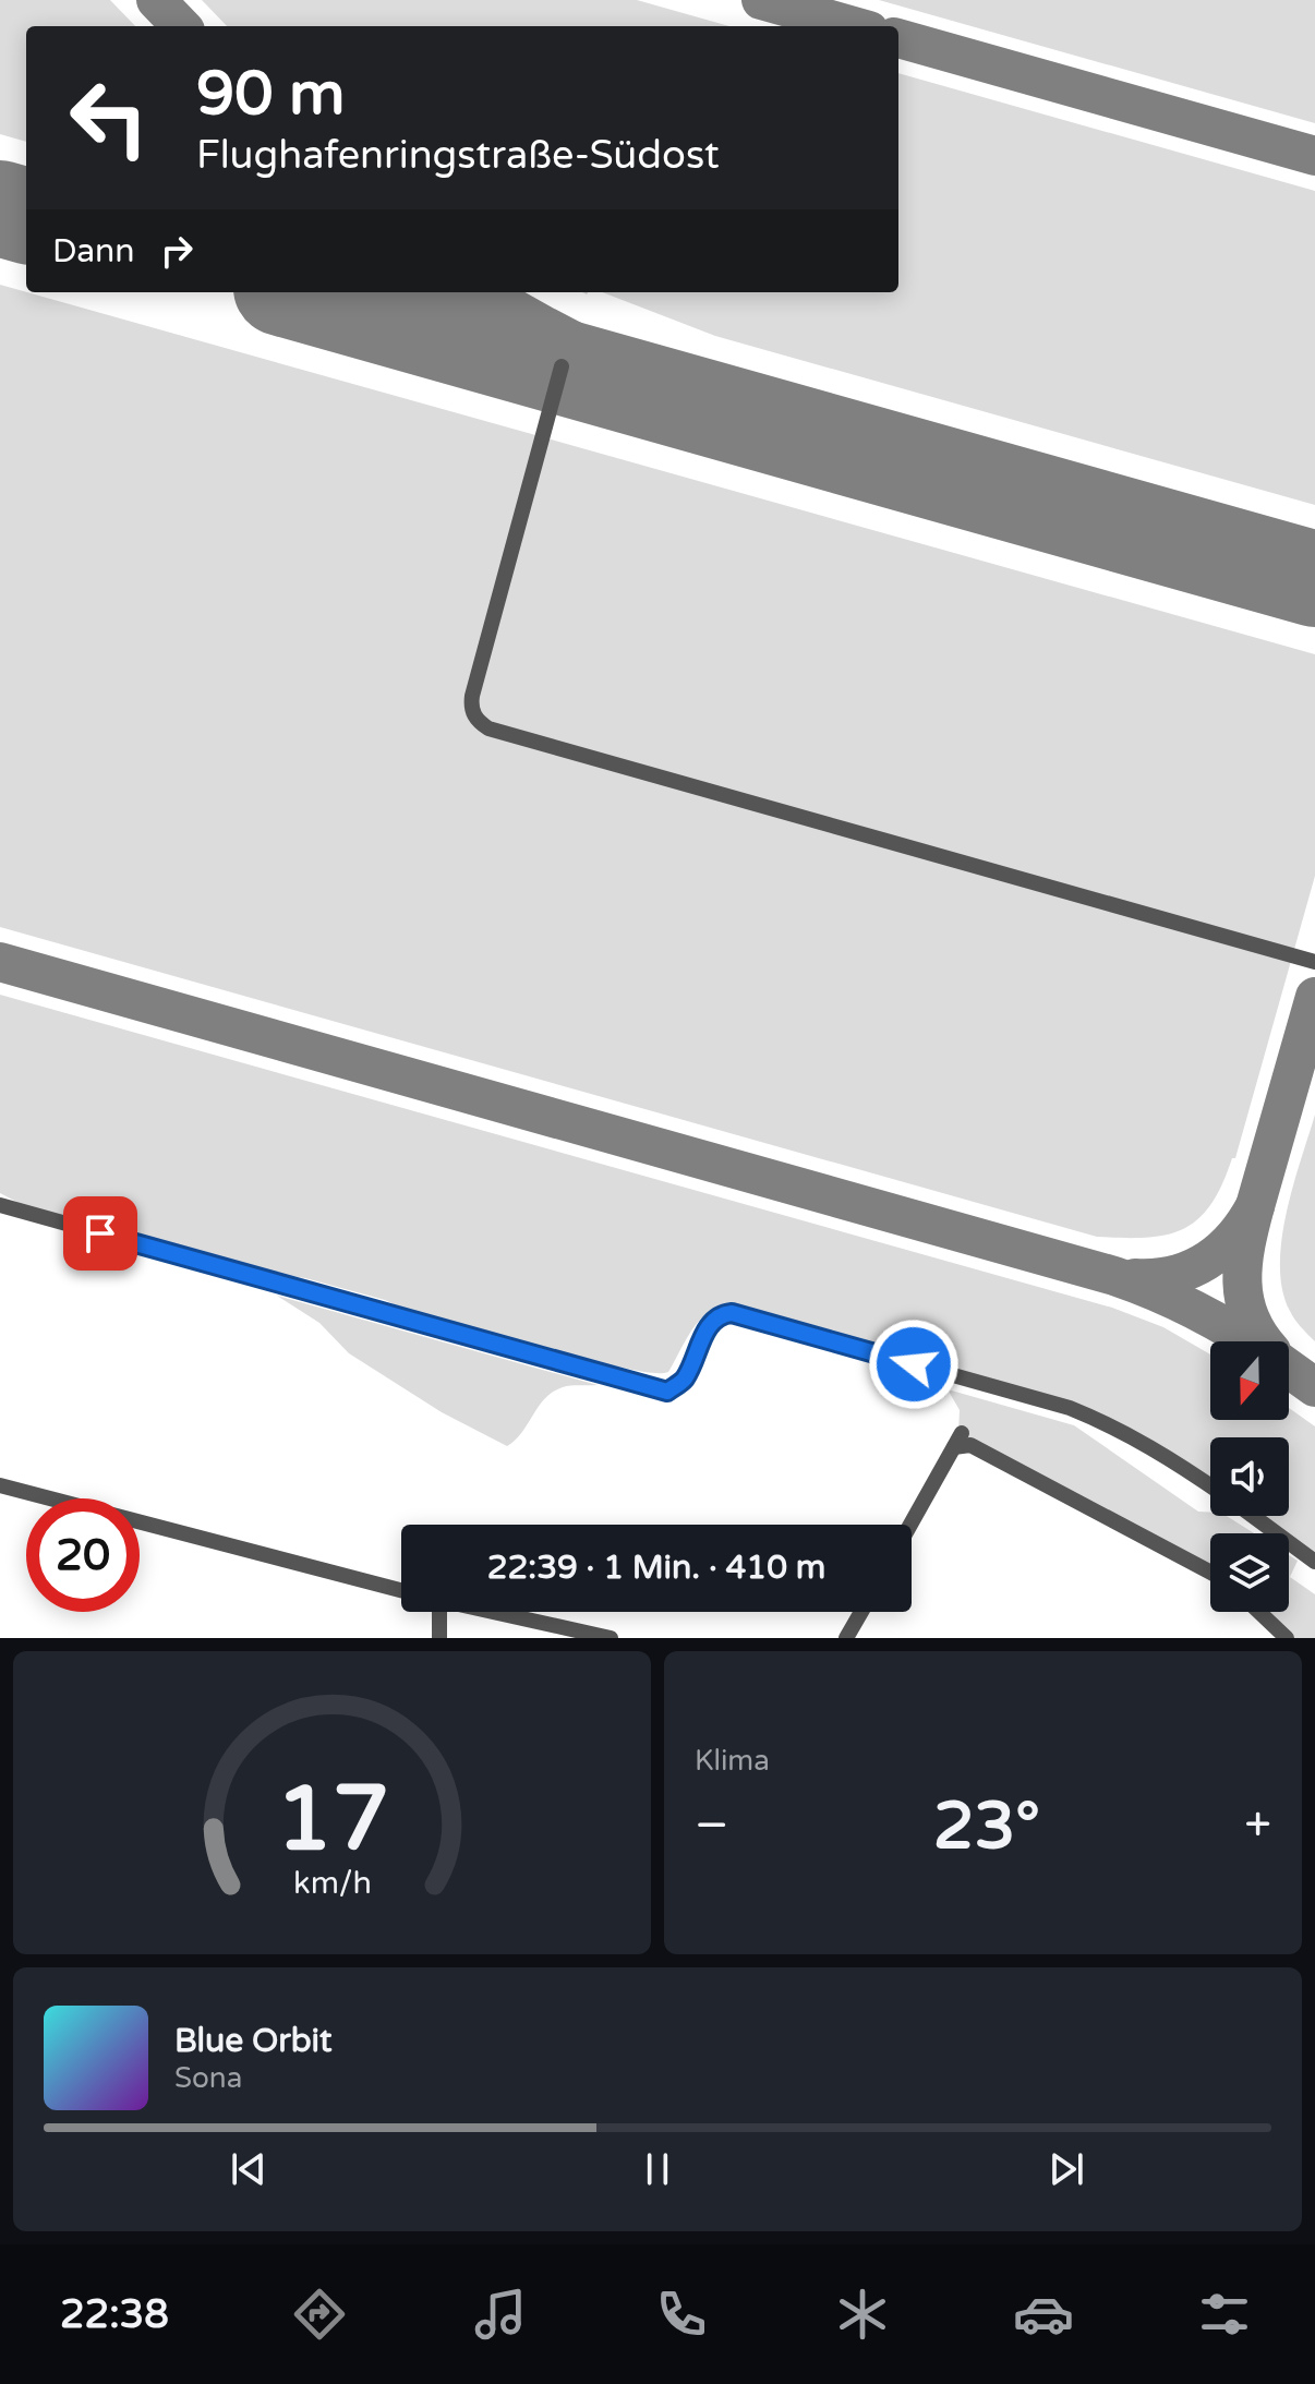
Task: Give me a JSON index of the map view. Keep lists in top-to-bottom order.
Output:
{
  "north": "bottom",
  "page": {
    "turn": ["90 m", "Flughafenringstraße-Südost"],
    "then": "Dann",
    "limit": "20",
    "trip": "22:39 · 1 Min. · 410 m",
    "tile": "Klima",
    "heat": ["−", "23°", "+"],
    "song": ["Blue Orbit", "Sona"],
    "tabs": "22:38",
    "gauge": ["17", "km/h"]
  }
}
